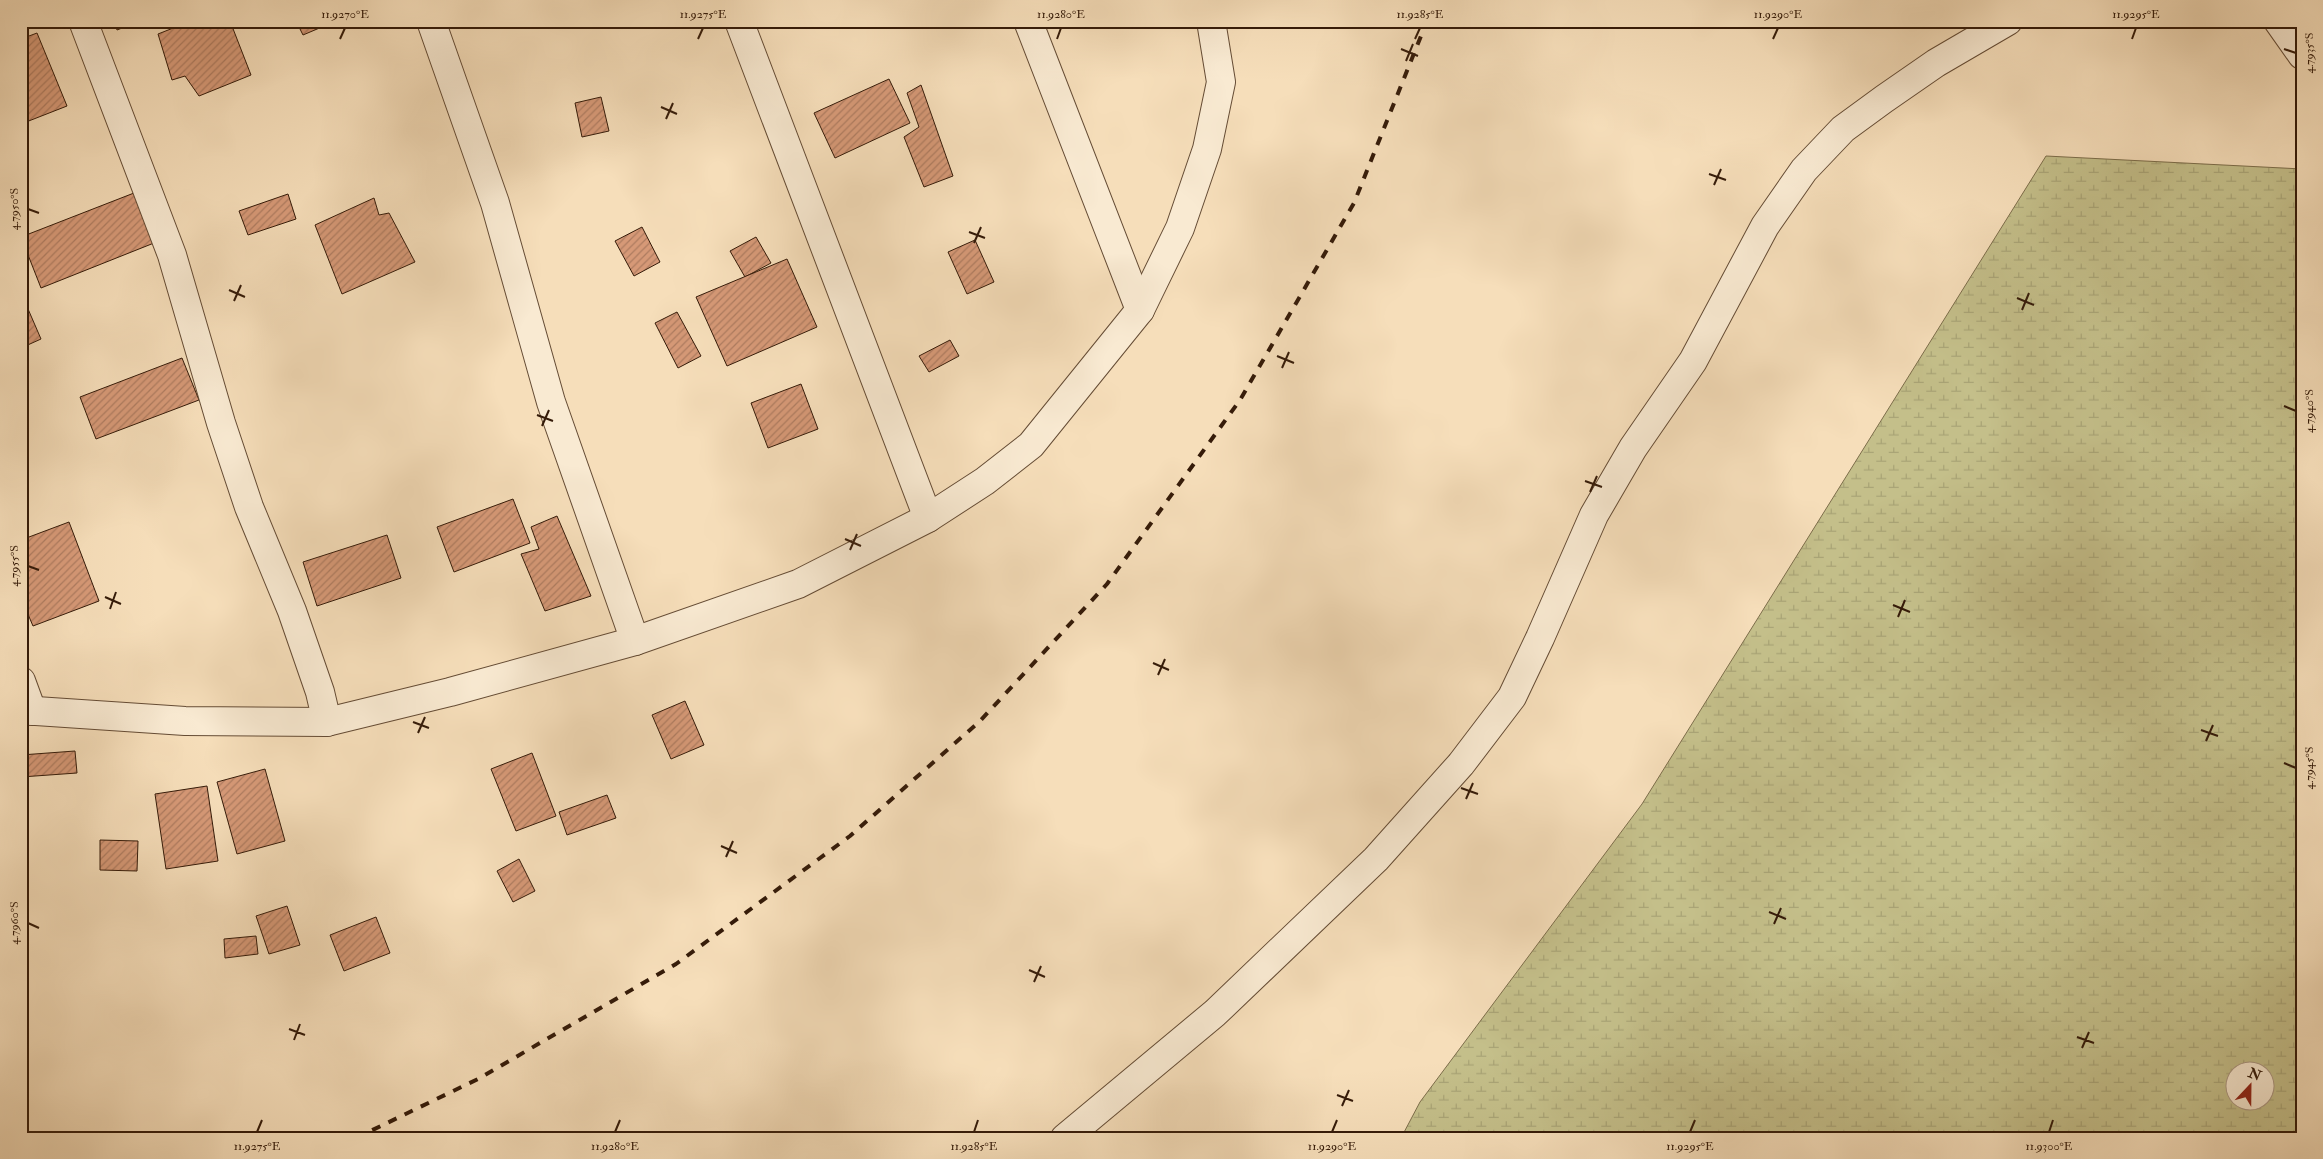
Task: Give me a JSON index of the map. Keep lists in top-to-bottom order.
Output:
{
  "north": "top",
  "coordinates": [
    "11.9270°E",
    "11.9275°E",
    "11.9280°E",
    "11.9285°E",
    "11.9290°E",
    "11.9295°E",
    "4.7935°S",
    "4.7950°S",
    "4.7940°S",
    "4.7955°S",
    "4.7945°S",
    "4.7960°S",
    "11.9300°E"
  ]
}
